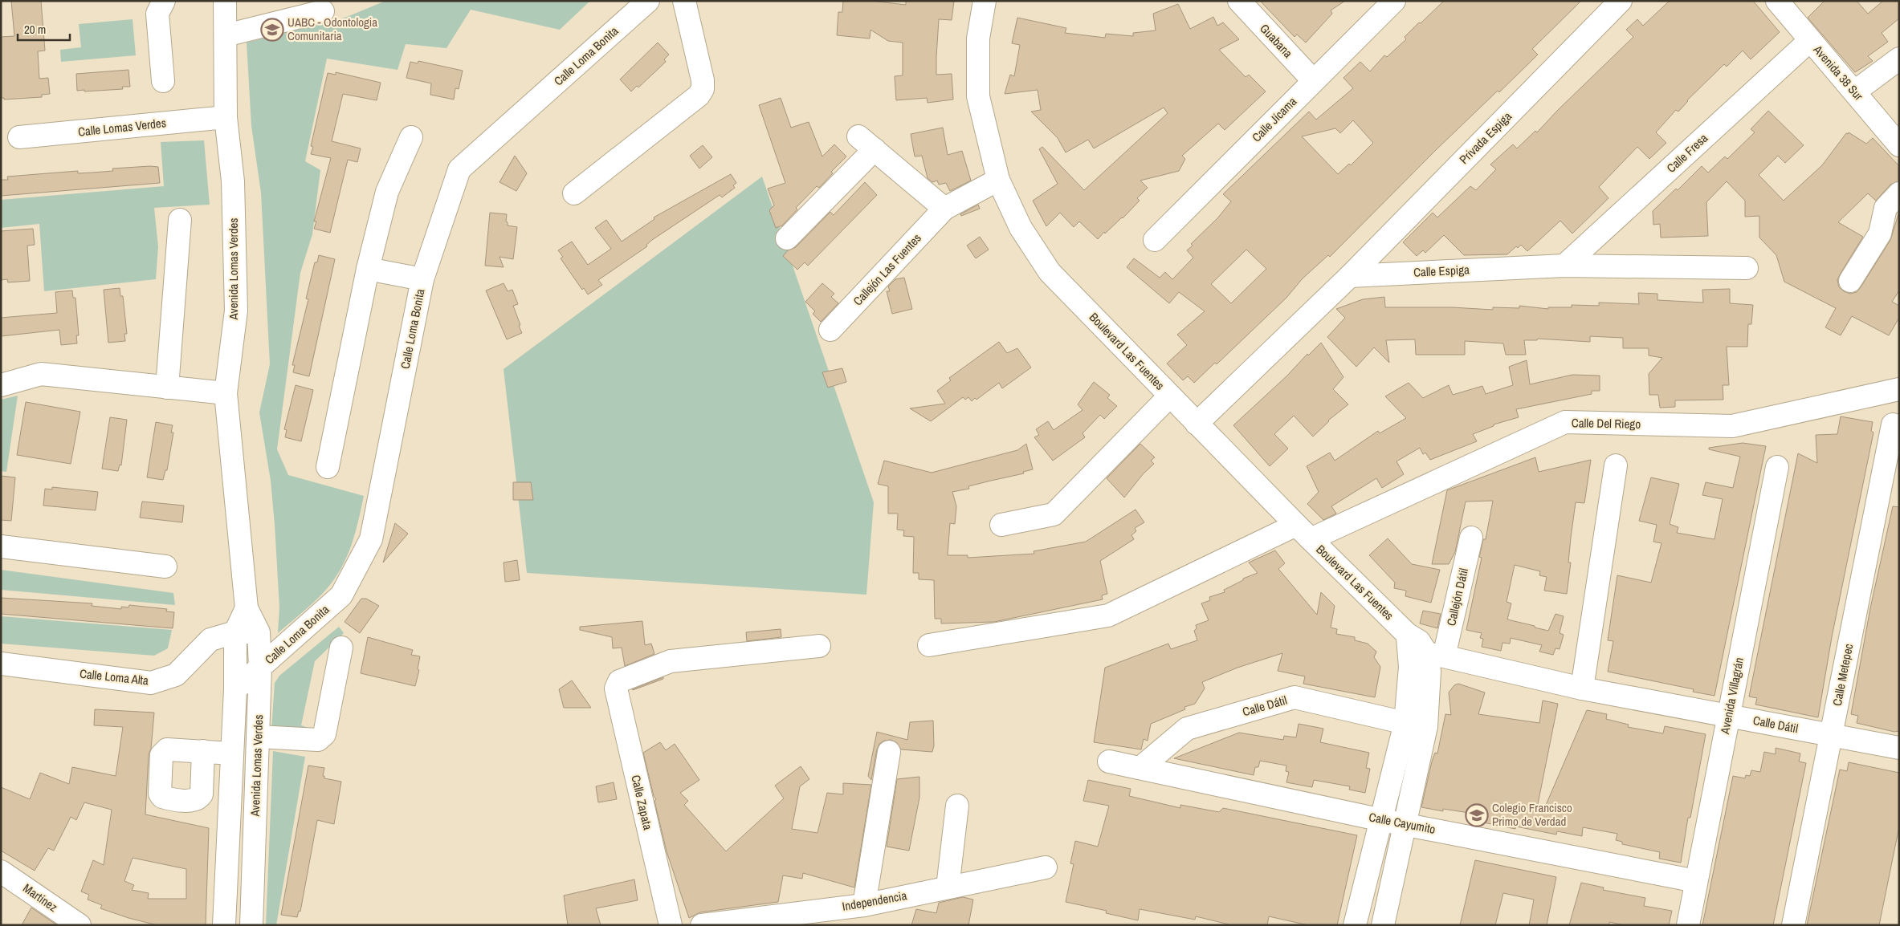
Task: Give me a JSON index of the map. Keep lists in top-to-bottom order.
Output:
{
  "streets": {
    "street": [
      "Guabana",
      "Calle Loma Bonita",
      "Avenida 38 Sur",
      "Calle Jícama",
      "Calle Lomas Verdes",
      "Privada Espiga",
      "Calle Fresa",
      "Avenida Lomas Verdes",
      "Callejón Las Fuentes",
      "Calle Espiga",
      "Boulevard Las Fuentes",
      "Calle Del Riego",
      "Callejón Dátil",
      "Calle Metepec",
      "Calle Loma Alta",
      "Avenida Villagrán",
      "Calle Dátil",
      "Calle Zapata",
      "Calle Cayumito",
      "Martínez",
      "Independencia"
    ]
  },
  "crossings": [
    ["Guabana", "Calle Jícama"],
    ["Calle Loma Bonita", "Avenida Lomas Verdes"],
    ["Avenida 38 Sur", "Calle Fresa"],
    ["Calle Lomas Verdes", "Avenida Lomas Verdes"],
    ["Privada Espiga", "Calle Espiga"],
    ["Calle Fresa", "Calle Espiga"],
    ["Avenida Lomas Verdes", "Calle Loma Alta"],
    ["Callejón Las Fuentes", "Boulevard Las Fuentes"],
    ["Boulevard Las Fuentes", "Calle Del Riego"],
    ["Boulevard Las Fuentes", "Callejón Dátil"],
    ["Boulevard Las Fuentes", "Calle Dátil"],
    ["Callejón Dátil", "Calle Dátil"],
    ["Calle Metepec", "Calle Dátil"],
    ["Avenida Villagrán", "Calle Dátil"],
    ["Avenida Villagrán", "Calle Cayumito"],
    ["Calle Dátil", "Calle Cayumito"]
  ],
  "places": {
    "school or university": ["UABC - Odontologia Comunitaria", "Colegio Francisco Primo de Verdad"]
  },
  "scale_bar": "20 m"
}
